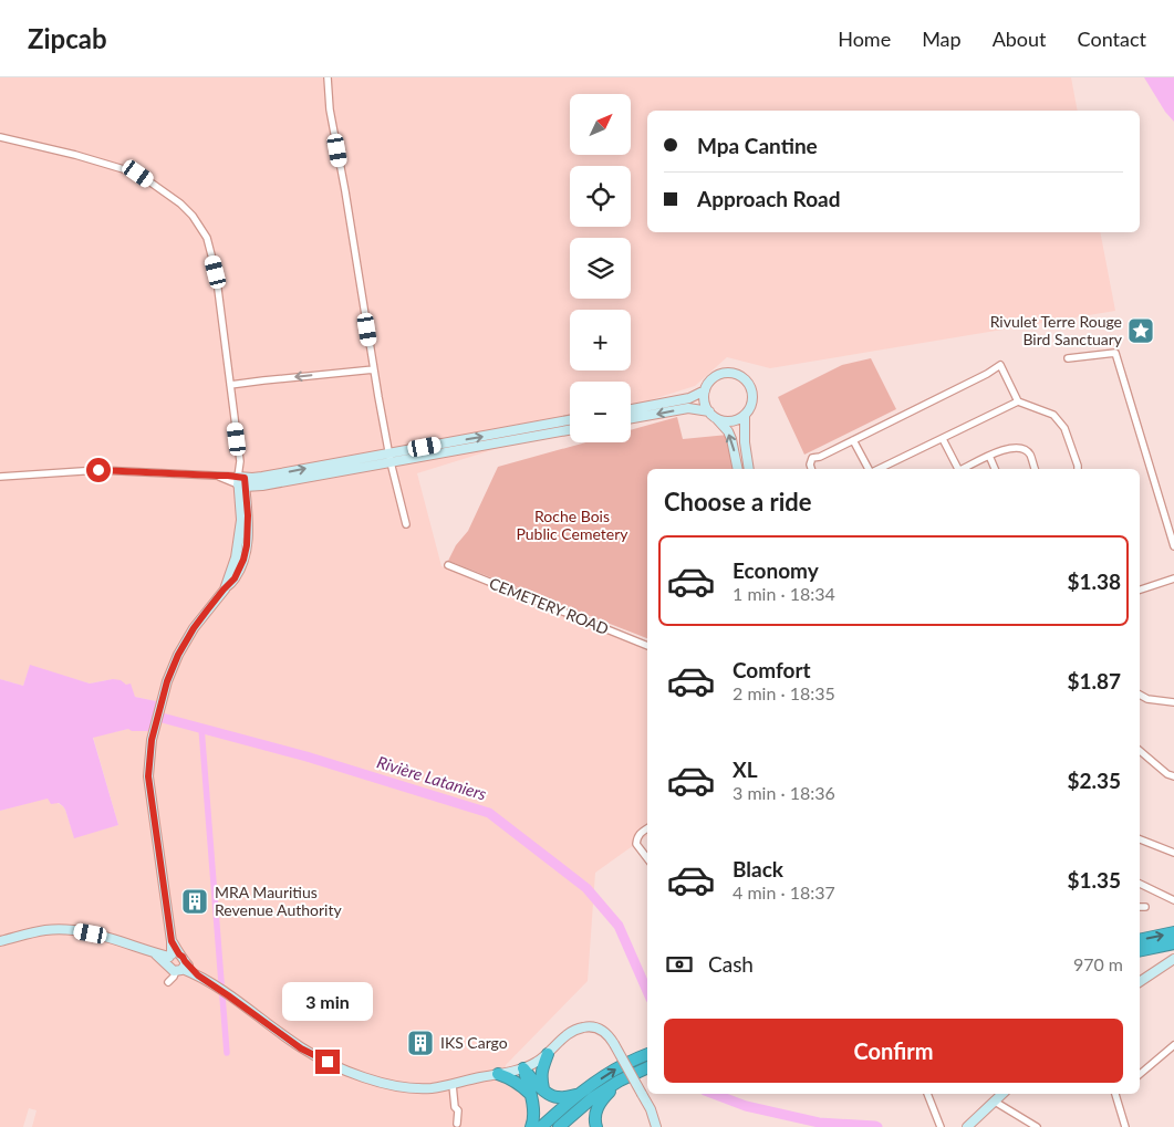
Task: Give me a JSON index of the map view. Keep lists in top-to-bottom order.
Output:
{
  "streets": {
    "street": ["CEMETERY ROAD"]
  },
  "water": ["Rivière Lataniers"],
  "parks": ["Roche Bois Public Cemetery"],
  "places": {
    "place": ["Rivulet Terre Rouge Bird Sanctuary"],
    "building": ["MRA Mauritius Revenue Authority", "IKS Cargo"]
  },
  "north": "top right",
  "page": {
    "header": "Zipcab",
    "nav": [
      "Home",
      "Map",
      "About",
      "Contact"
    ],
    "map_buttons": ["+", "−"],
    "banner": ["Mpa Cantine", "Approach Road"],
    "heading": "Choose a ride",
    "list": [
      {
        "name": "Economy",
        "note": "1 min · 18:34",
        "value": "$1.38"
      },
      {
        "name": "Comfort",
        "note": "2 min · 18:35",
        "value": "$1.87"
      },
      {
        "name": "XL",
        "note": "3 min · 18:36",
        "value": "$2.35"
      },
      {
        "name": "Black",
        "note": "4 min · 18:37",
        "value": "$1.35"
      }
    ],
    "pay": ["Cash", "970 m"],
    "bubble": "3 min",
    "buttons": "Confirm"
  }
}
